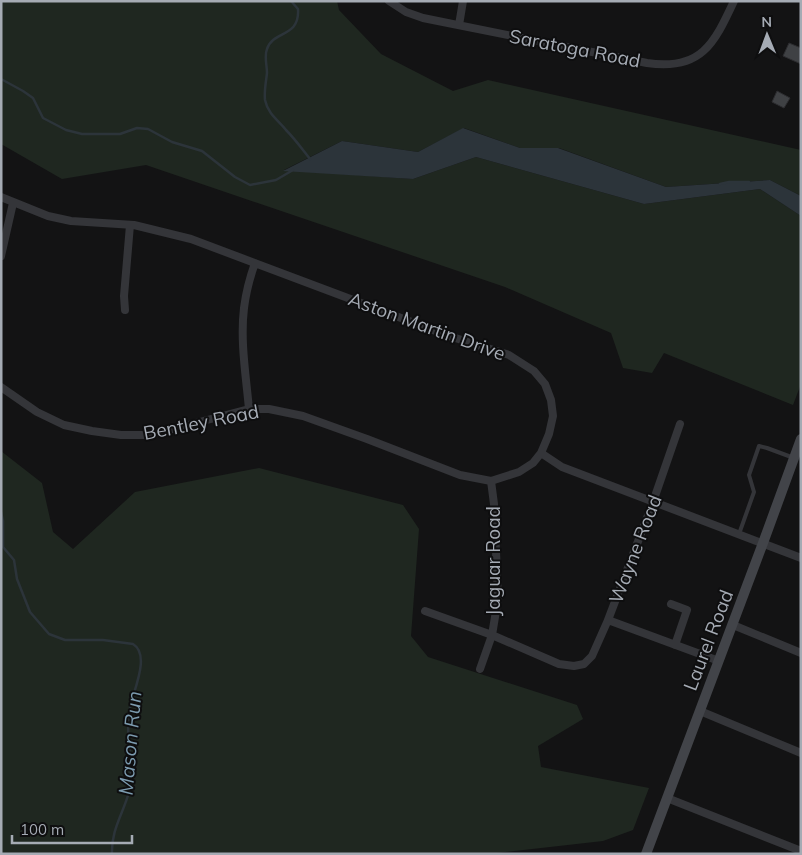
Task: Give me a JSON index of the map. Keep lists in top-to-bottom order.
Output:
{
  "streets": {
    "main road": ["Laurel Road"],
    "street": [
      "Saratoga Road",
      "Aston Martin Drive",
      "Bentley Road",
      "Wayne Road",
      "Jaguar Road"
    ]
  },
  "crossings": [
    ["Aston Martin Drive", "Bentley Road"],
    ["Bentley Road", "Jaguar Road"],
    ["Wayne Road", "Jaguar Road"]
  ],
  "water": ["Mason Run"],
  "scale_bar": "100 m",
  "north": "top"
}
